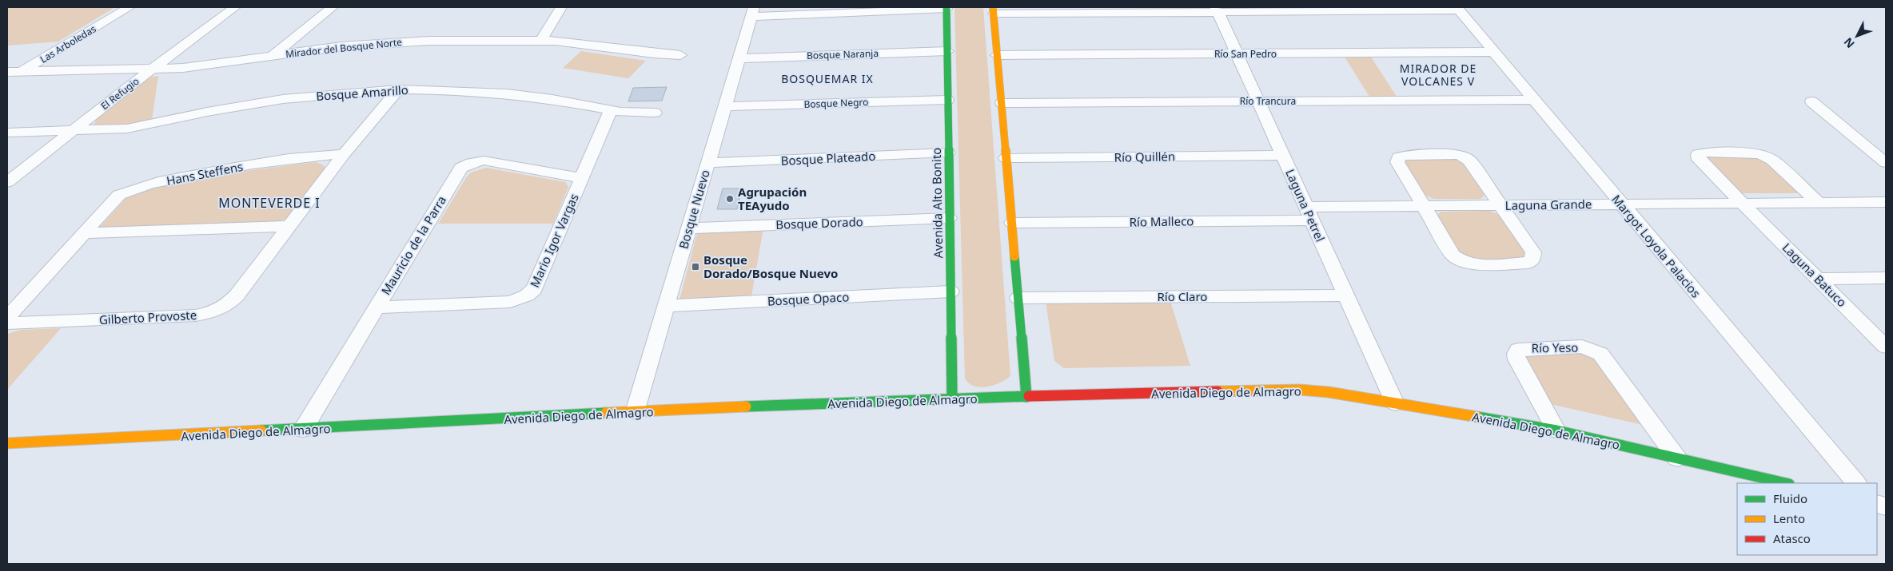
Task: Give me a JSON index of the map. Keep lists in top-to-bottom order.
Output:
{
  "streets": {
    "street": [
      "Las Arboledas",
      "Mirador del Bosque Norte",
      "Río San Pedro",
      "Bosque Naranja",
      "Bosque Amarillo",
      "El Refugio",
      "Río Trancura",
      "Bosque Negro",
      "Río Quillén",
      "Bosque Plateado",
      "Hans Steffens",
      "Avenida Alto Bonito",
      "Laguna Grande",
      "Laguna Petrel",
      "Bosque Nuevo",
      "Río Malleco",
      "Bosque Dorado",
      "Mario Igor Vargas",
      "Mauricio de la Parra",
      "Margot Loyola Palacios",
      "Laguna Batuco",
      "Río Claro",
      "Bosque Opaco",
      "Gilberto Provoste",
      "Río Yeso",
      "Avenida Diego de Almagro"
    ]
  },
  "crossings": [
    ["Las Arboledas", "Mirador del Bosque Norte"],
    ["Mirador del Bosque Norte", "El Refugio"],
    ["Río San Pedro", "Laguna Petrel"],
    ["Río San Pedro", "Margot Loyola Palacios"],
    ["Bosque Naranja", "Avenida Alto Bonito"],
    ["Bosque Naranja", "Bosque Nuevo"],
    ["Bosque Amarillo", "El Refugio"],
    ["Bosque Amarillo", "Mario Igor Vargas"],
    ["Bosque Amarillo", "Gilberto Provoste"],
    ["Río Trancura", "Laguna Petrel"],
    ["Río Trancura", "Margot Loyola Palacios"],
    ["Bosque Negro", "Avenida Alto Bonito"],
    ["Bosque Negro", "Bosque Nuevo"],
    ["Río Quillén", "Laguna Petrel"],
    ["Bosque Plateado", "Avenida Alto Bonito"],
    ["Bosque Plateado", "Bosque Nuevo"],
    ["Hans Steffens", "Gilberto Provoste"],
    ["Avenida Alto Bonito", "Bosque Dorado"],
    ["Avenida Alto Bonito", "Bosque Opaco"],
    ["Avenida Alto Bonito", "Avenida Diego de Almagro"],
    ["Laguna Grande", "Laguna Petrel"],
    ["Laguna Grande", "Río Malleco"],
    ["Laguna Grande", "Margot Loyola Palacios"],
    ["Laguna Grande", "Laguna Batuco"],
    ["Laguna Petrel", "Río Malleco"],
    ["Laguna Petrel", "Río Claro"],
    ["Laguna Petrel", "Avenida Diego de Almagro"],
    ["Bosque Nuevo", "Bosque Dorado"],
    ["Bosque Nuevo", "Bosque Opaco"],
    ["Bosque Nuevo", "Avenida Diego de Almagro"],
    ["Mario Igor Vargas", "Mauricio de la Parra"],
    ["Mauricio de la Parra", "Avenida Diego de Almagro"],
    ["Río Yeso", "Avenida Diego de Almagro"]
  ],
  "districts": ["MIRADOR DE VOLCANES V", "BOSQUEMAR IX", "MONTEVERDE I"],
  "places": {
    "other": ["Agrupación TEAyudo"],
    "transit": ["Bosque Dorado/Bosque Nuevo"]
  },
  "legend": ["Fluido", "Lento", "Atasco"],
  "north": "bottom left"
}
